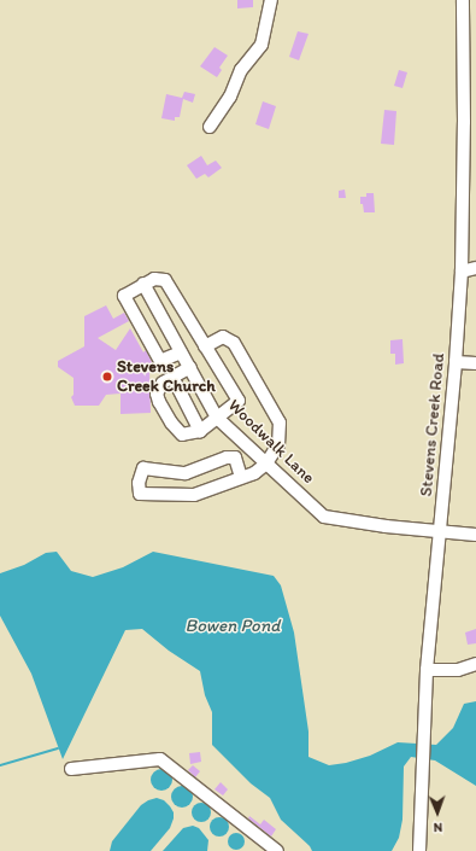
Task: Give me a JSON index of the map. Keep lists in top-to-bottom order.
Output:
{
  "streets": {
    "street": ["Stevens Creek Road", "Woodwalk Lane"]
  },
  "crossings": [
    ["Stevens Creek Road", "Woodwalk Lane"]
  ],
  "water": ["Bowen Pond"],
  "places": ["Stevens Creek Church"],
  "north": "bottom"
}
